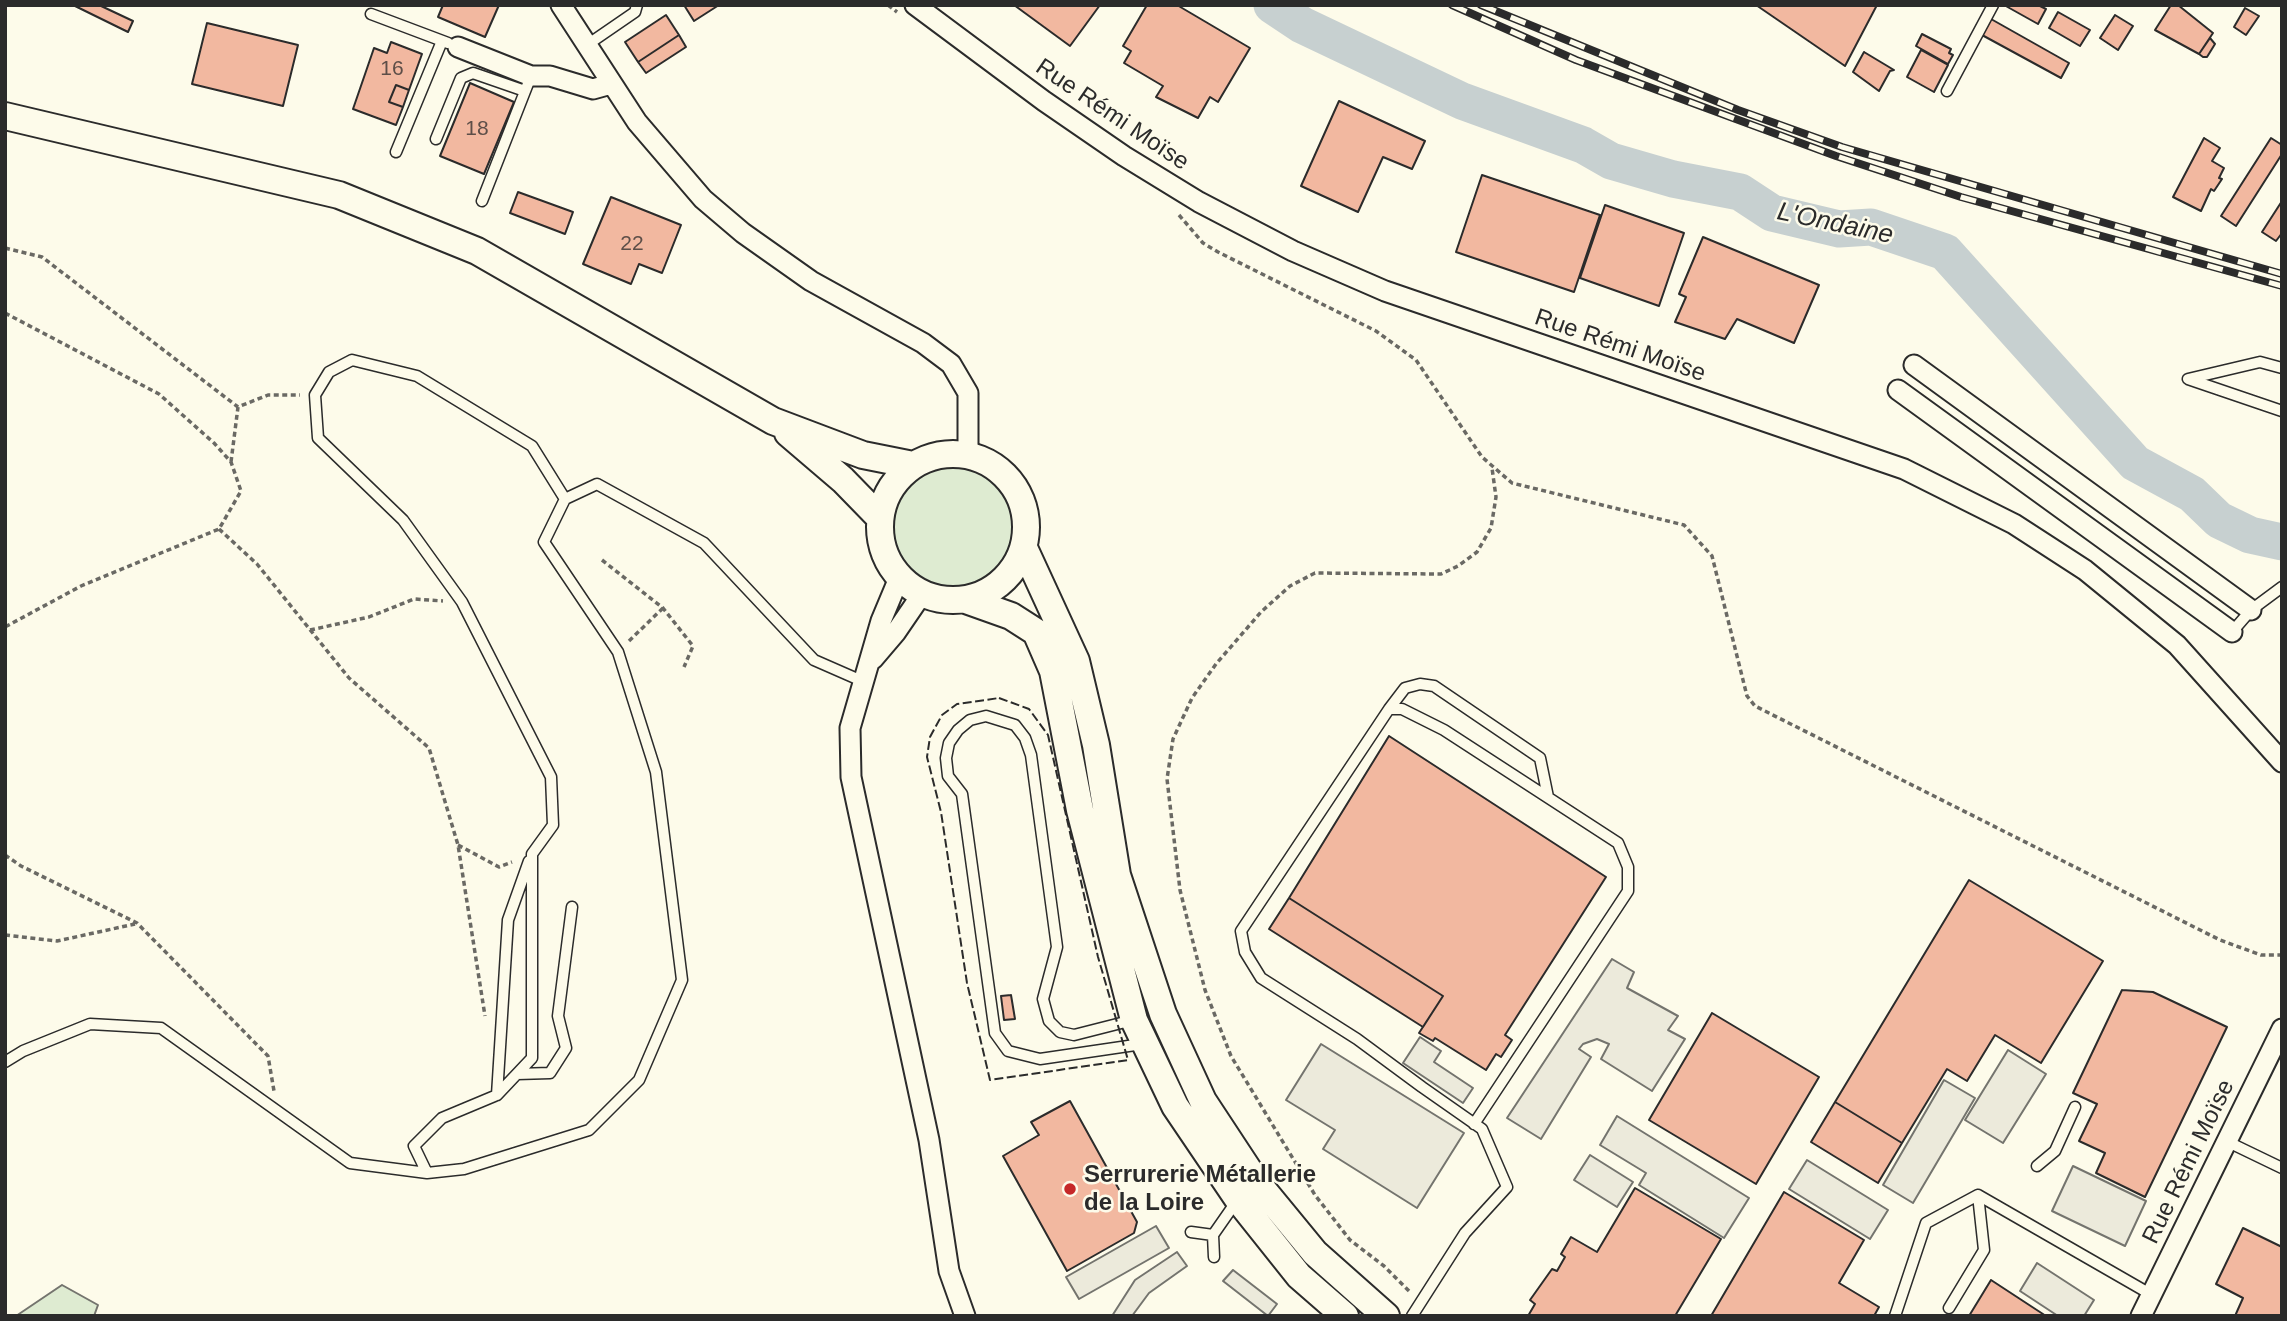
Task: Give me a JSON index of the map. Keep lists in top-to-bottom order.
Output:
{
  "streets": {
    "street": ["Rue Rémi Moïse"]
  },
  "water": ["L'Ondaine"],
  "places": ["Serrurerie Métallerie de la Loire"],
  "house_numbers": ["16", "18", "22"]
}
